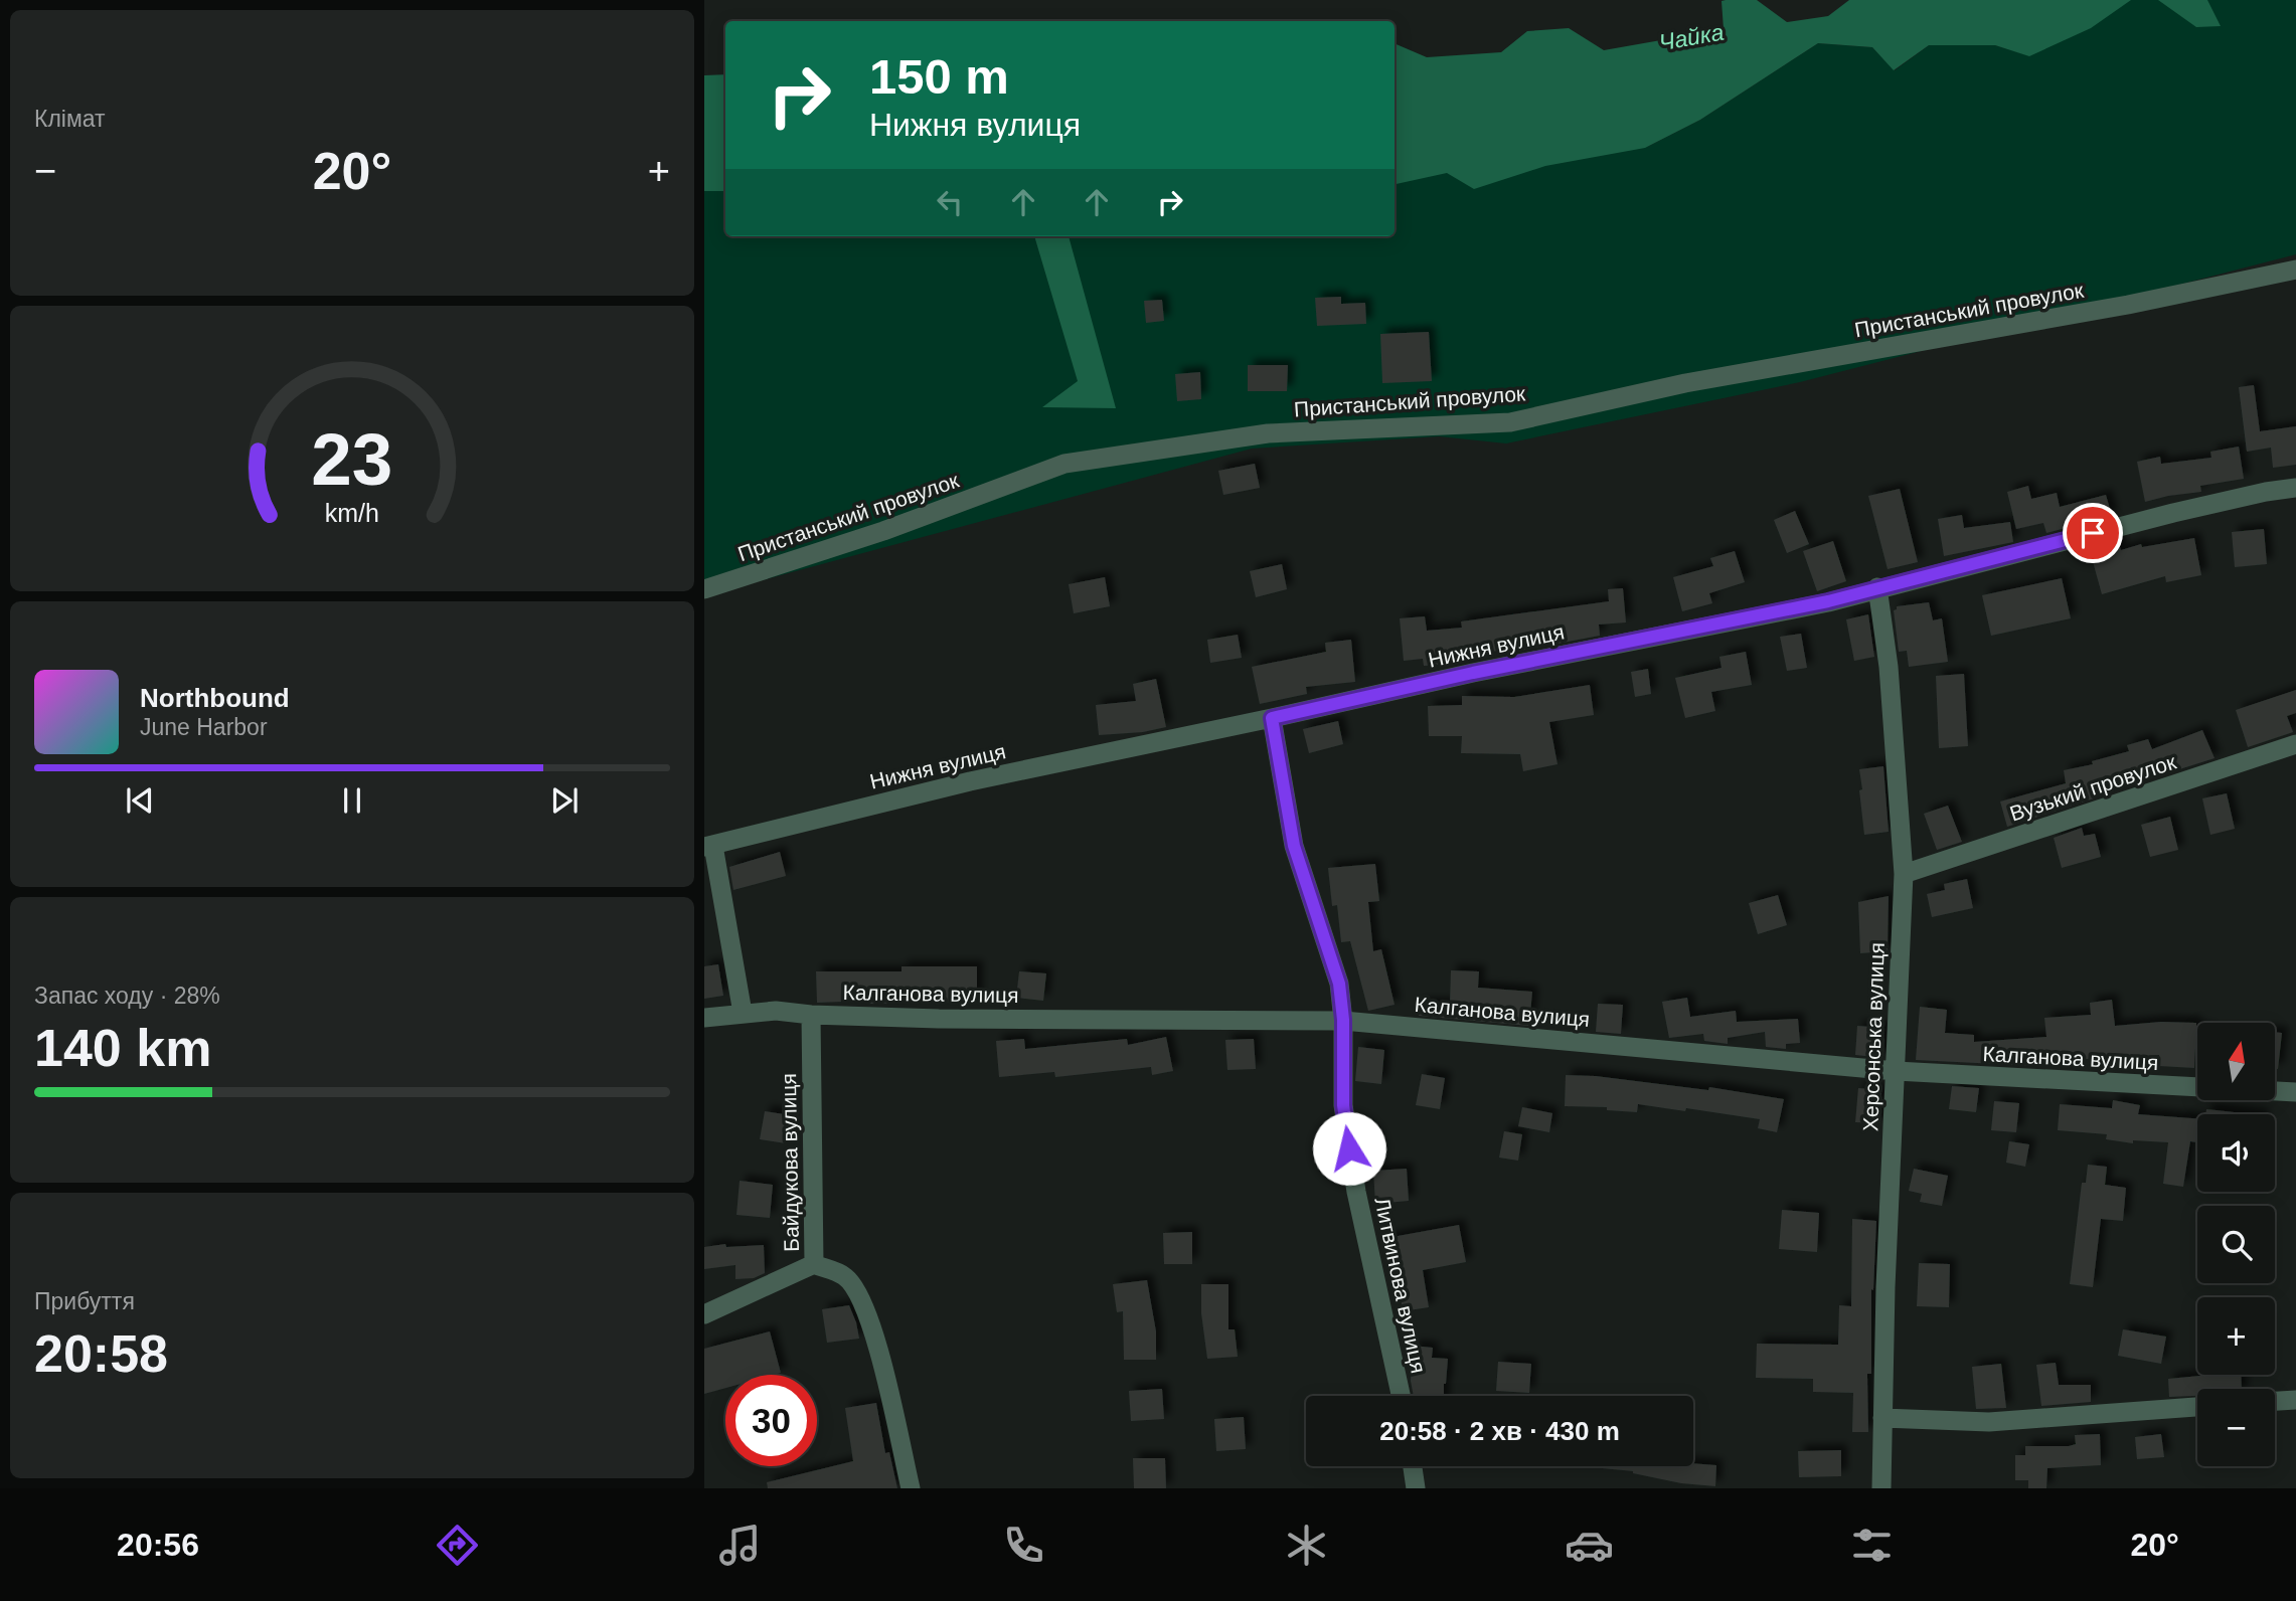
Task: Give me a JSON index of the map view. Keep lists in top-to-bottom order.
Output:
{
  "streets": {
    "street": [
      "Пристанський провулок",
      "Нижня вулиця",
      "Вузький провулок",
      "Калганова вулиця",
      "Херсонська вулиця",
      "Байдукова вулиця",
      "Литвинова вулиця"
    ]
  },
  "crossings": [
    ["Нижня вулиця", "Херсонська вулиця"],
    ["Нижня вулиця", "Литвинова вулиця"],
    ["Вузький провулок", "Херсонська вулиця"],
    ["Калганова вулиця", "Херсонська вулиця"],
    ["Калганова вулиця", "Байдукова вулиця"],
    ["Калганова вулиця", "Литвинова вулиця"]
  ],
  "water": ["Чайка"],
  "north": "top",
  "page": {
    "tile": [
      "Клімат",
      ["Запас ходу · 28%", "140 km"],
      ["Прибуття", "20:58"]
    ],
    "turn": ["150 m", "Нижня вулиця"],
    "heat": ["−", "20°", "+"],
    "song": ["Northbound", "June Harbor"],
    "map_buttons": ["+", "−"],
    "limit": "30",
    "trip": "20:58 · 2 хв · 430 m",
    "tabs": ["20:56", "20°"],
    "gauge": ["23", "km/h"]
  }
}
